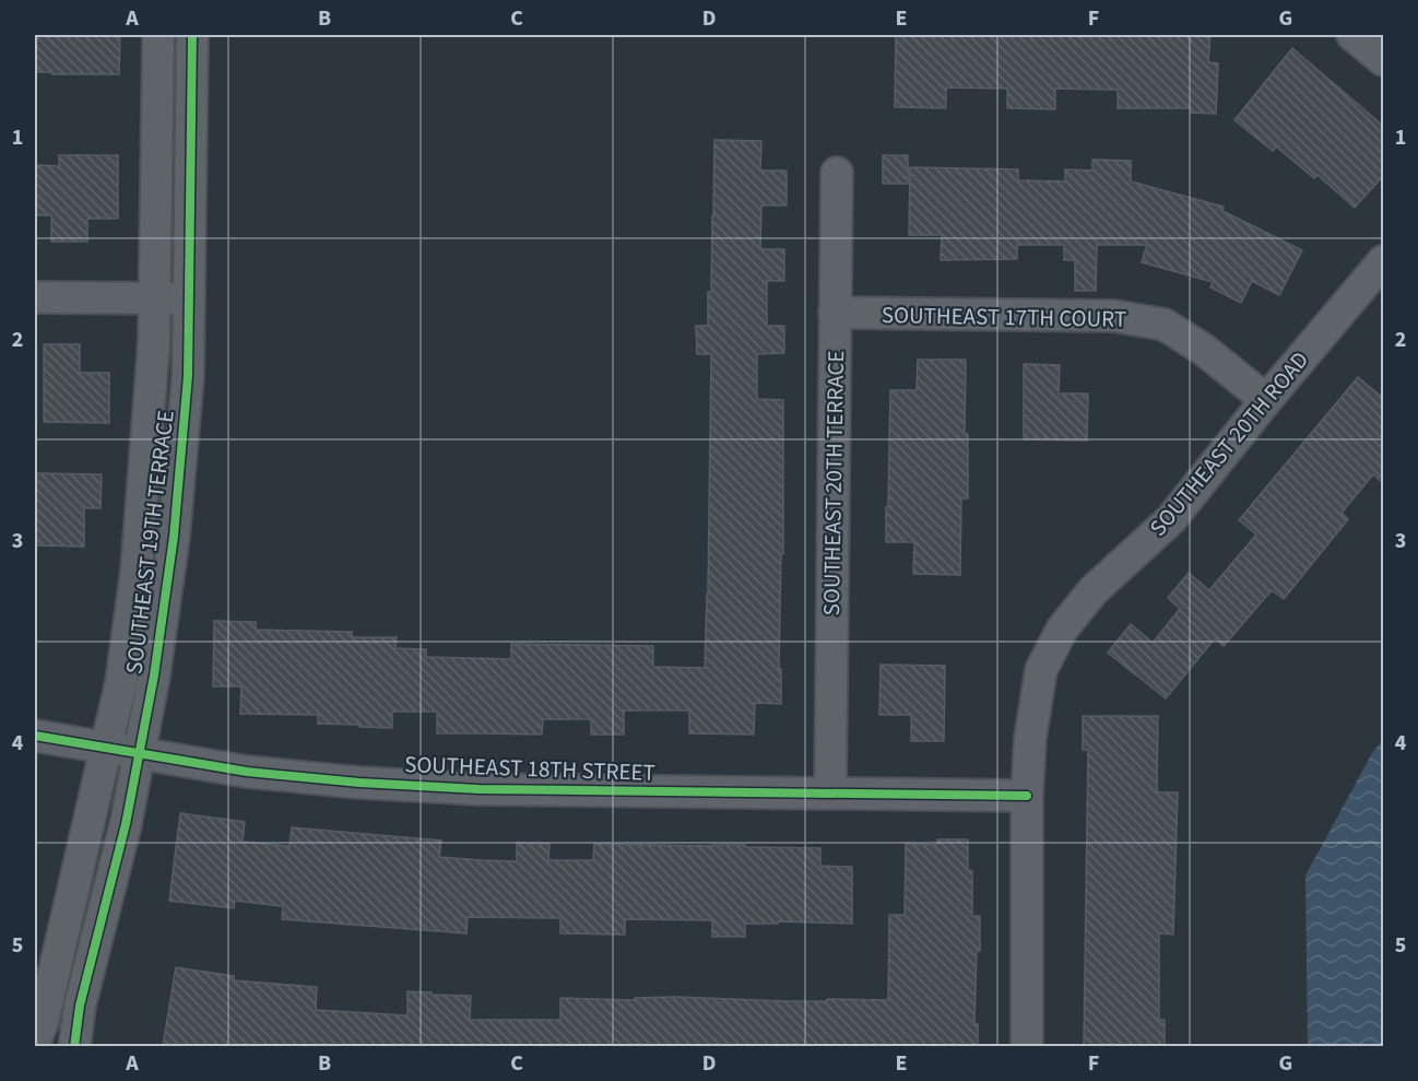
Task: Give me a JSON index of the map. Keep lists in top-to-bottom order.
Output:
{
  "streets": {
    "street": [
      "SOUTHEAST 17TH COURT",
      "SOUTHEAST 20TH ROAD",
      "SOUTHEAST 20TH TERRACE",
      "SOUTHEAST 19TH TERRACE",
      "SOUTHEAST 18TH STREET"
    ]
  },
  "crossings": [
    ["SOUTHEAST 17TH COURT", "SOUTHEAST 20TH ROAD"],
    ["SOUTHEAST 17TH COURT", "SOUTHEAST 20TH TERRACE"],
    ["SOUTHEAST 20TH ROAD", "SOUTHEAST 18TH STREET"],
    ["SOUTHEAST 20TH TERRACE", "SOUTHEAST 18TH STREET"],
    ["SOUTHEAST 19TH TERRACE", "SOUTHEAST 18TH STREET"]
  ],
  "grid": {
    "columns": [
      "A",
      "B",
      "C",
      "D",
      "E",
      "F",
      "G"
    ],
    "rows": [
      "1",
      "2",
      "3",
      "4",
      "5"
    ]
  }
}
